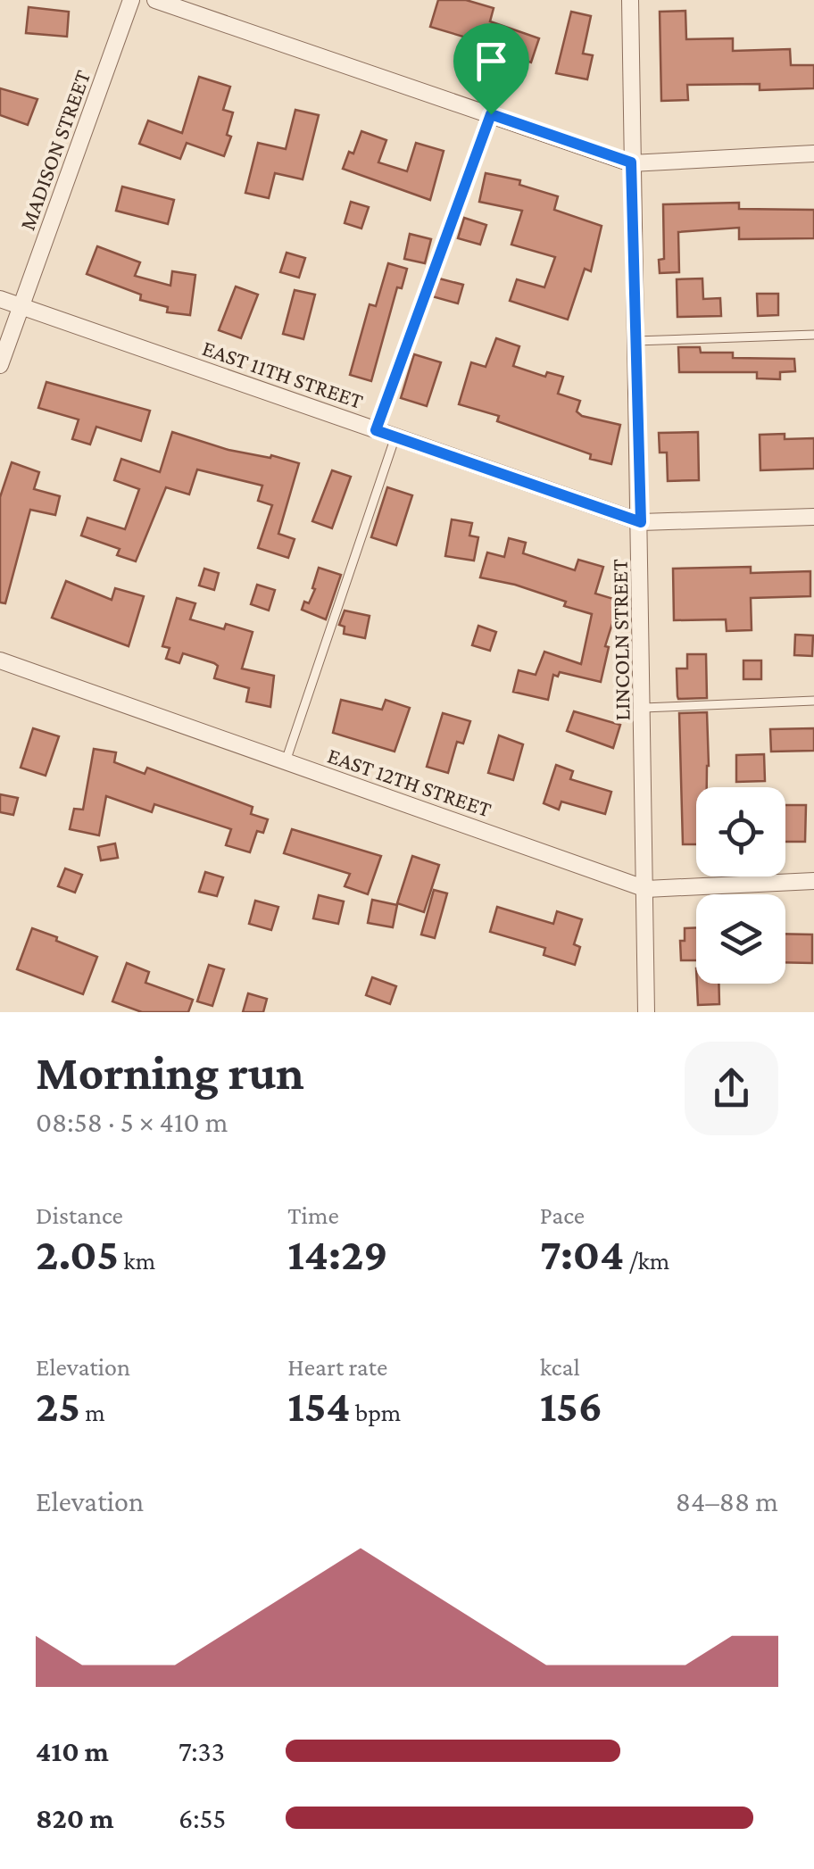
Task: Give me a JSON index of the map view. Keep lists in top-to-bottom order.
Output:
{
  "streets": {
    "street": [
      "MADISON STREET",
      "EAST 11TH STREET",
      "LINCOLN STREET",
      "EAST 12TH STREET"
    ]
  },
  "crossings": [
    ["MADISON STREET", "EAST 11TH STREET"],
    ["EAST 11TH STREET", "LINCOLN STREET"],
    ["LINCOLN STREET", "EAST 12TH STREET"]
  ],
  "page": {
    "heading": ["Morning run", "08:58 · 5 × 410 m"],
    "stats": [
      ["Distance", "2.05 km"],
      ["Time", "14:29"],
      ["Pace", "7:04 /km"],
      ["Elevation", "25 m"],
      ["Heart rate", "154 bpm"],
      ["kcal", "156"]
    ],
    "chart": ["Elevation", "84–88 m"],
    "list": [
      {
        "name": "410 m",
        "note": "7:33"
      },
      {
        "name": "820 m",
        "note": "6:55"
      }
    ]
  }
}
